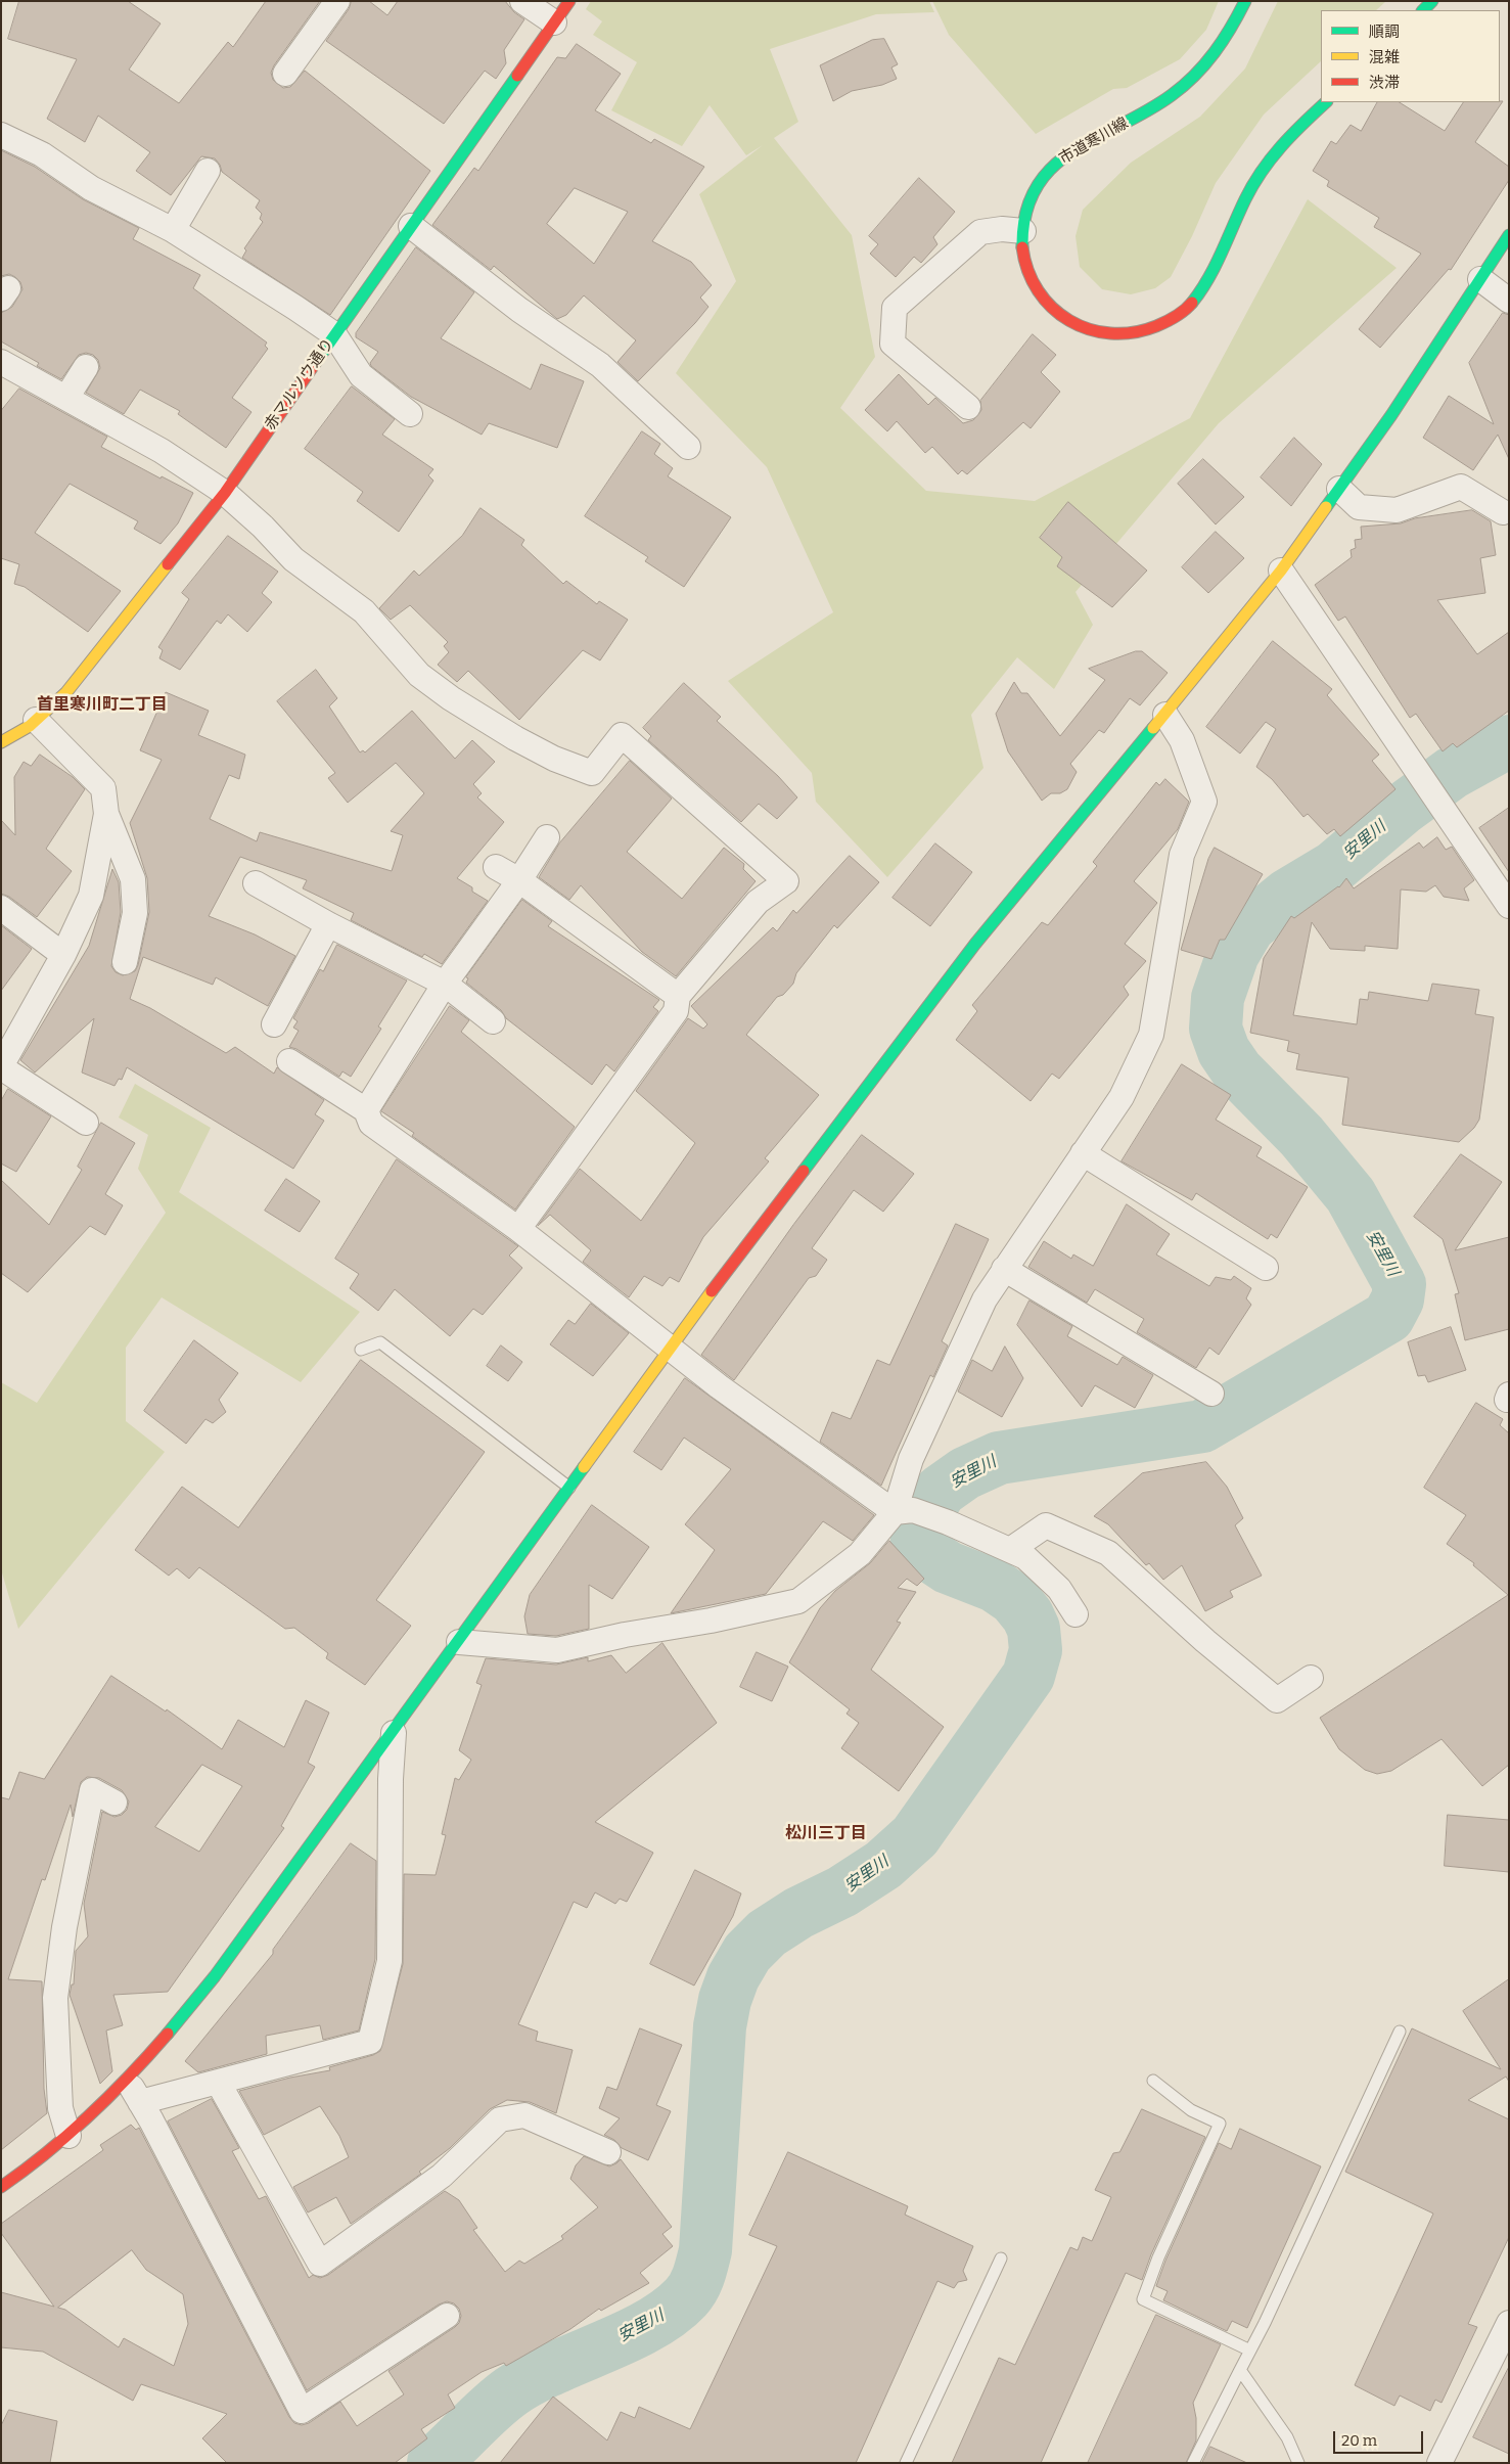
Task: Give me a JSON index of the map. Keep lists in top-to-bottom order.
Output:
{
  "streets": {
    "street": ["市道寒川線", "赤マルソウ通り"]
  },
  "districts": ["首里寒川町二丁目", "松川三丁目"],
  "water": ["安里川"],
  "legend": ["順調", "混雑", "渋滞"],
  "scale_bar": "20 m"
}
